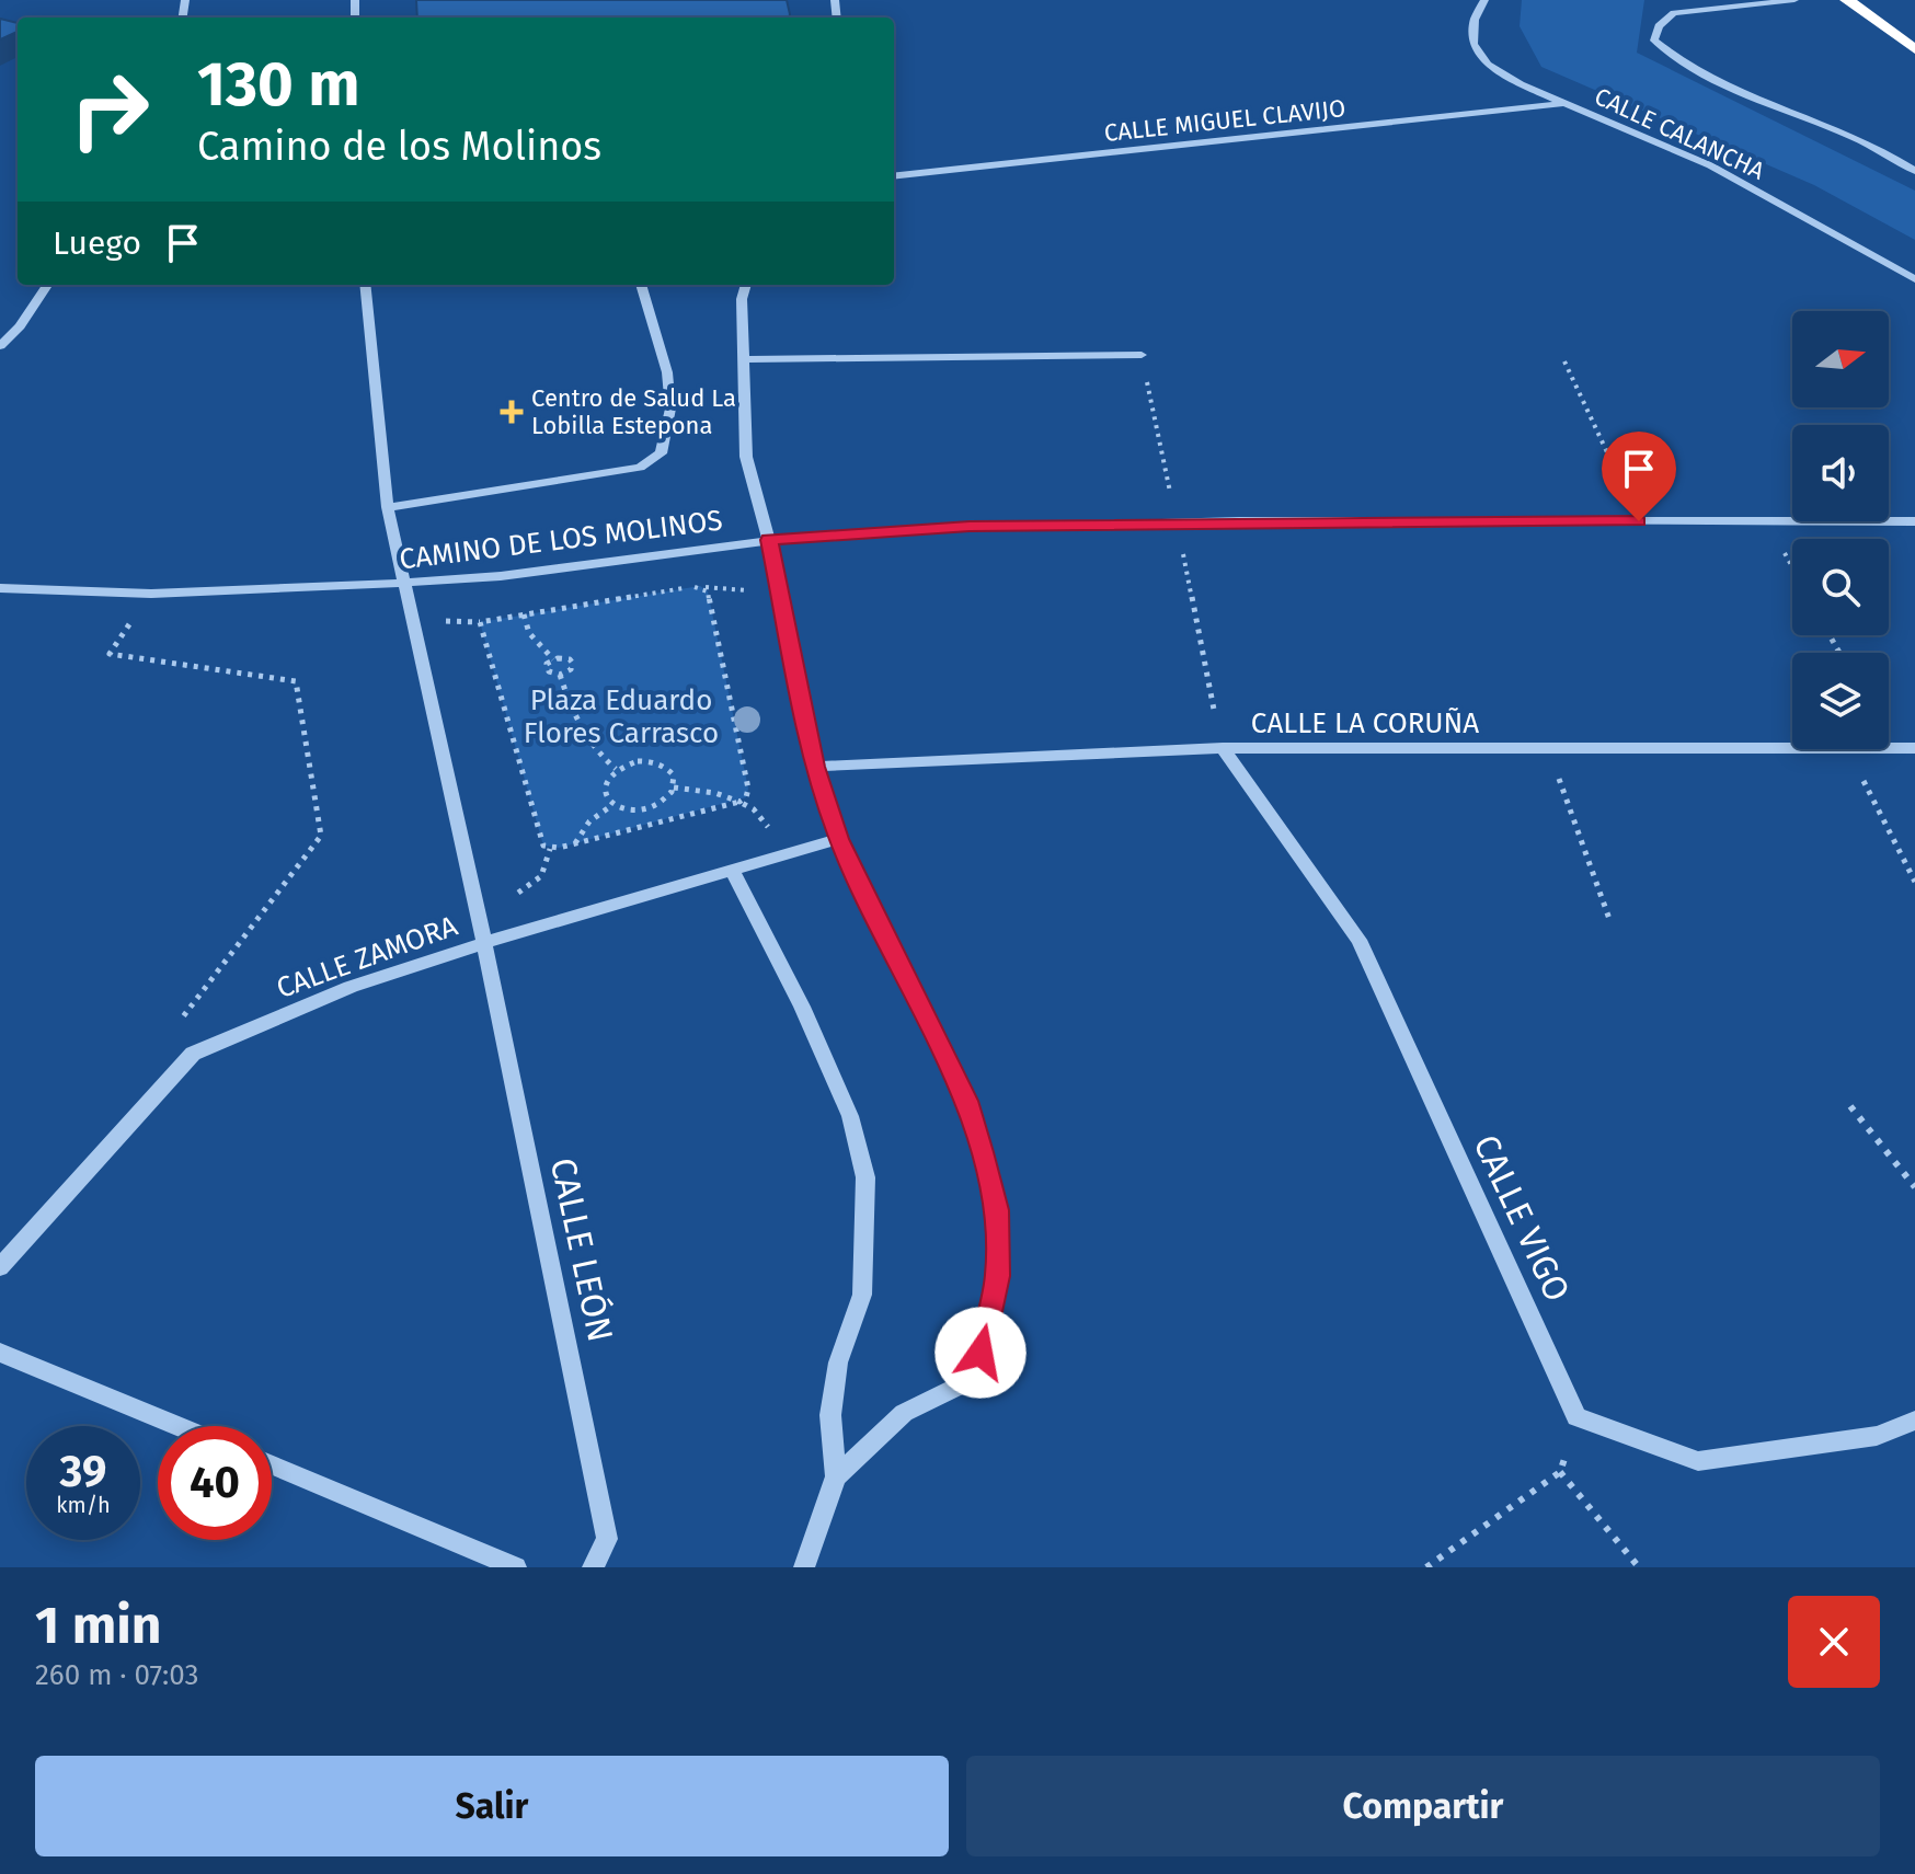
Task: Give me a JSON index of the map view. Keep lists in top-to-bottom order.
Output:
{
  "streets": {
    "street": [
      "CALLE MIGUEL CLAVIJO",
      "CALLE CALANCHA",
      "CAMINO DE LOS MOLINOS",
      "CALLE LA CORUÑA",
      "CALLE ZAMORA",
      "CALLE VIGO",
      "CALLE LEÓN"
    ]
  },
  "crossings": [
    ["CALLE MIGUEL CLAVIJO", "CALLE CALANCHA"],
    ["CALLE LA CORUÑA", "CALLE VIGO"],
    ["CALLE ZAMORA", "CALLE LEÓN"]
  ],
  "parks": ["Plaza Eduardo Flores Carrasco"],
  "places": {
    "health": ["Centro de Salud La Lobilla Estepona"]
  },
  "north": "right",
  "page": {
    "turn": ["130 m", "Camino de los Molinos"],
    "then": "Luego",
    "speed": "39 km/h",
    "limit": "40",
    "heading": ["1 min", "260 m · 07:03"],
    "buttons": ["Salir", "Compartir"]
  }
}
